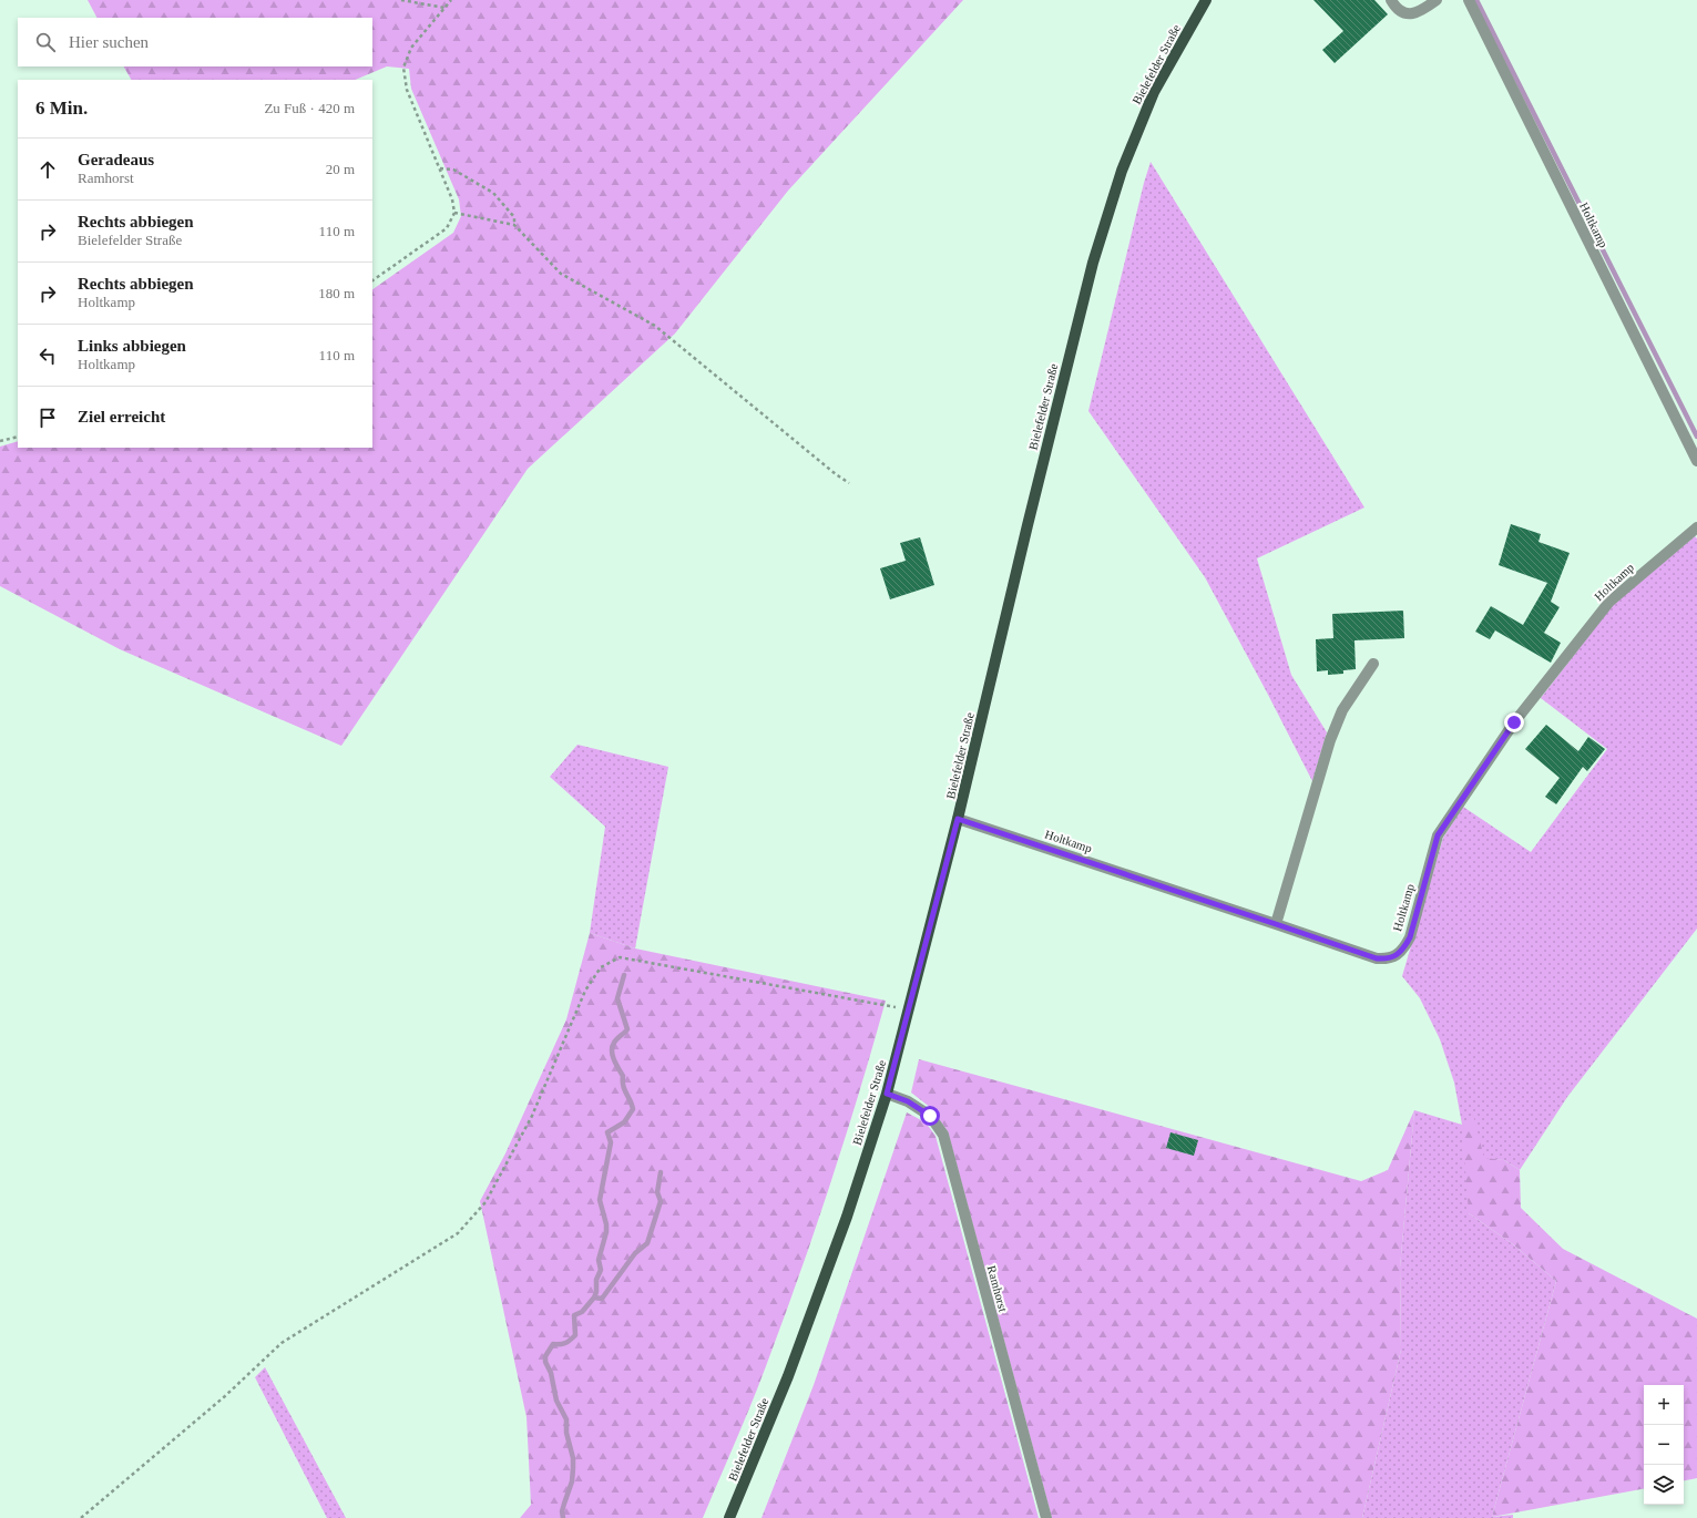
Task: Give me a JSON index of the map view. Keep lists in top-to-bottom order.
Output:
{
  "streets": {
    "main road": ["Bielefelder Straße"],
    "street": ["Holtkamp", "Ramhorst"]
  },
  "crossings": [
    ["Bielefelder Straße", "Holtkamp"],
    ["Bielefelder Straße", "Ramhorst"]
  ],
  "page": {
    "search": "Hier suchen",
    "heading": ["6 Min.", "Zu Fuß · 420 m"],
    "list": [
      ["Geradeaus", "Ramhorst", "20 m"],
      ["Rechts abbiegen", "Bielefelder Straße", "110 m"],
      ["Rechts abbiegen", "Holtkamp", "180 m"],
      ["Links abbiegen", "Holtkamp", "110 m"],
      "Ziel erreicht"
    ],
    "map_buttons": ["+", "−"]
  }
}
